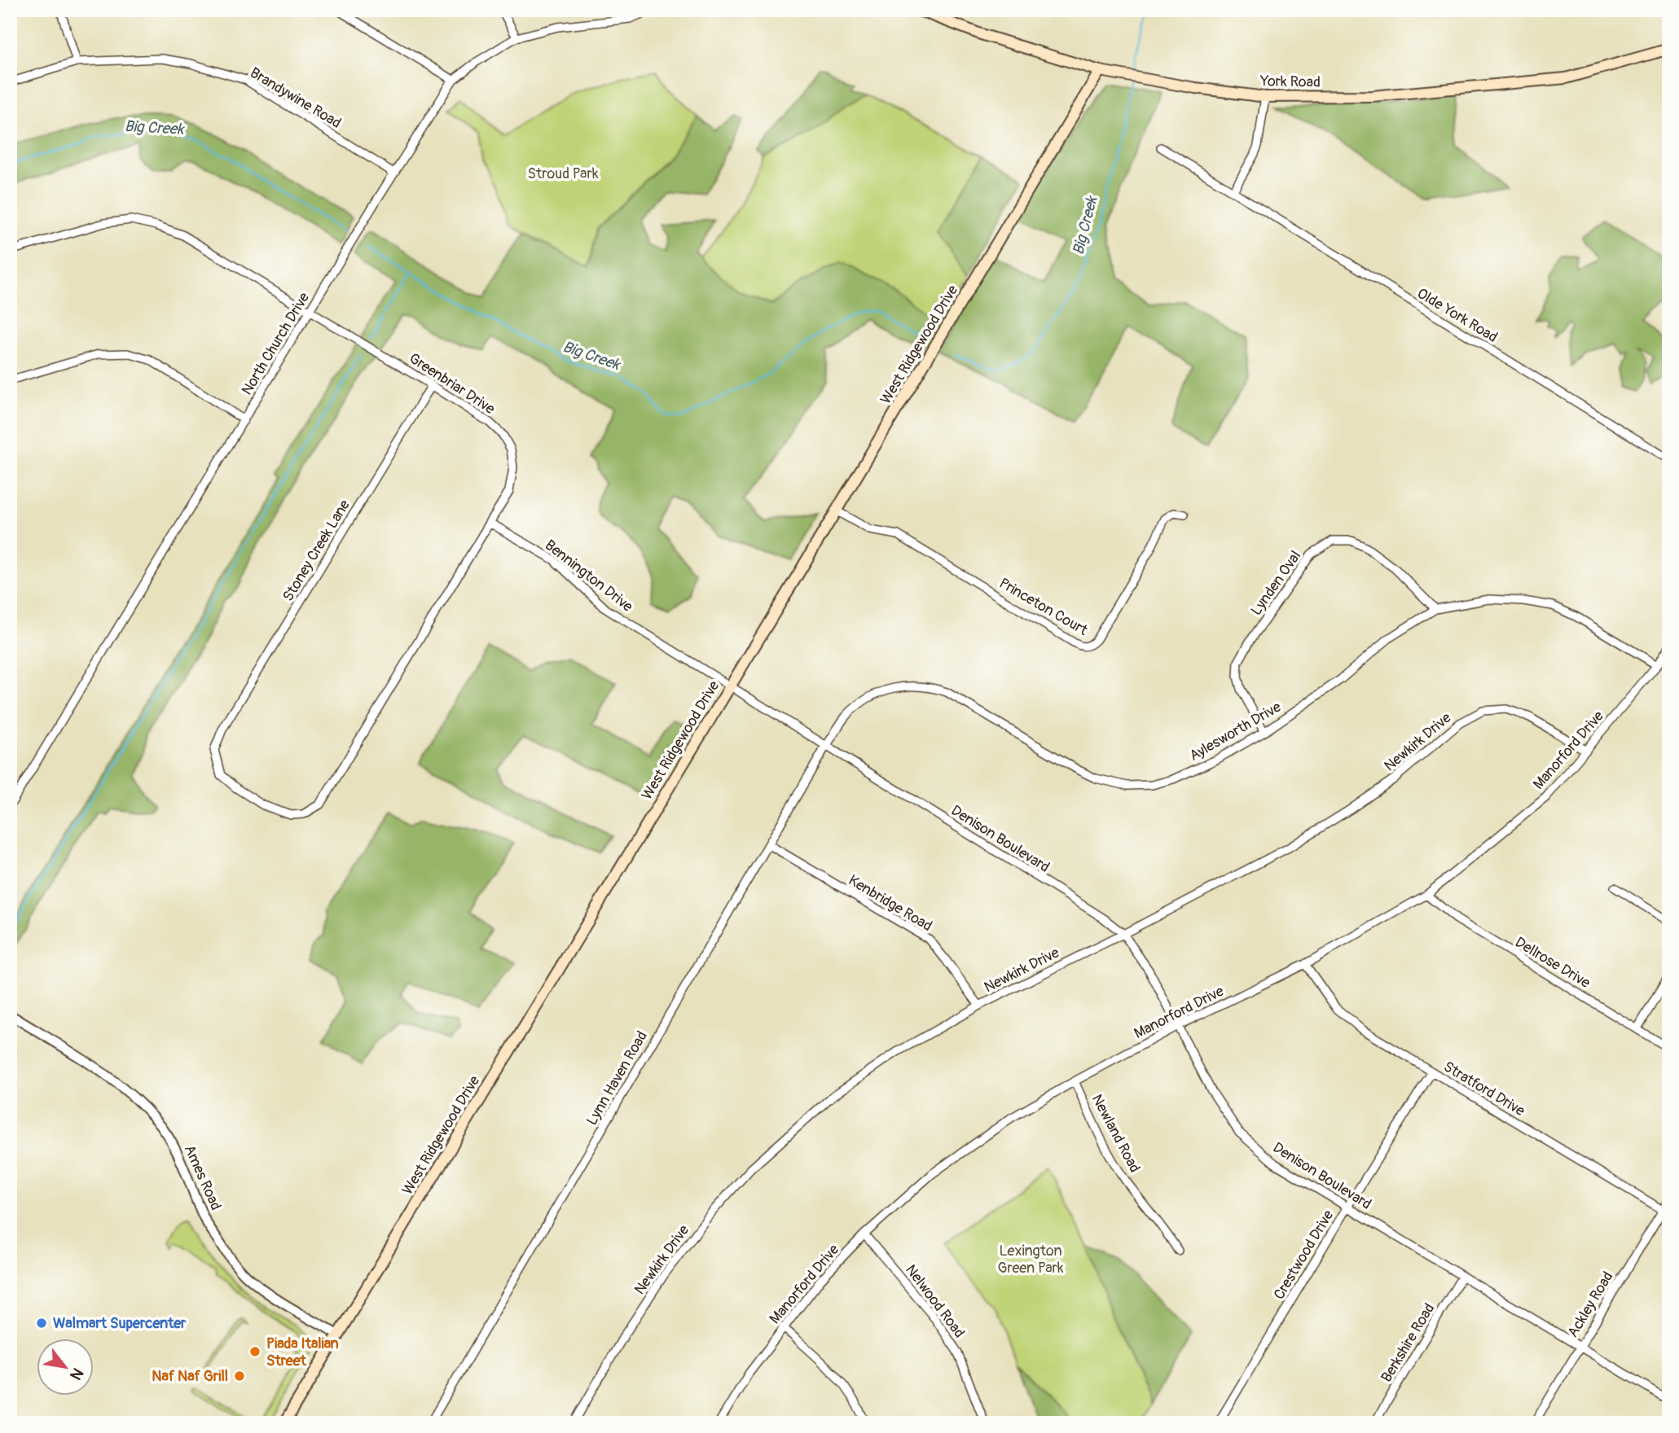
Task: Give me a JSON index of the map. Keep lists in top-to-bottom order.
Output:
{
  "streets": {
    "main road": ["York Road", "West Ridgewood Drive"],
    "street": [
      "Brandywine Road",
      "Olde York Road",
      "North Church Drive",
      "Greenbriar Drive",
      "Stoney Creek Lane",
      "Bennington Drive",
      "Lynden Oval",
      "Princeton Court",
      "Aylesworth Drive",
      "Newkirk Drive",
      "Manorford Drive",
      "Denison Boulevard",
      "Kenbridge Road",
      "Dellrose Drive",
      "Lynn Haven Road",
      "Stratford Drive",
      "Newland Road",
      "Ames Road",
      "Crestwood Drive",
      "Nelwood Road",
      "Ackley Road",
      "Berkshire Road"
    ]
  },
  "crossings": [
    ["York Road", "West Ridgewood Drive"],
    ["Brandywine Road", "North Church Drive"],
    ["North Church Drive", "Greenbriar Drive"],
    ["West Ridgewood Drive", "Bennington Drive"],
    ["West Ridgewood Drive", "Princeton Court"],
    ["West Ridgewood Drive", "Denison Boulevard"],
    ["West Ridgewood Drive", "Ames Road"],
    ["Greenbriar Drive", "Stoney Creek Lane"],
    ["Greenbriar Drive", "Bennington Drive"],
    ["Bennington Drive", "Denison Boulevard"],
    ["Lynden Oval", "Aylesworth Drive"],
    ["Aylesworth Drive", "Manorford Drive"],
    ["Aylesworth Drive", "Denison Boulevard"],
    ["Aylesworth Drive", "Lynn Haven Road"],
    ["Newkirk Drive", "Manorford Drive"],
    ["Newkirk Drive", "Denison Boulevard"],
    ["Newkirk Drive", "Kenbridge Road"],
    ["Manorford Drive", "Denison Boulevard"],
    ["Manorford Drive", "Dellrose Drive"],
    ["Manorford Drive", "Stratford Drive"],
    ["Manorford Drive", "Newland Road"],
    ["Manorford Drive", "Nelwood Road"],
    ["Denison Boulevard", "Lynn Haven Road"],
    ["Denison Boulevard", "Crestwood Drive"],
    ["Denison Boulevard", "Ackley Road"],
    ["Denison Boulevard", "Berkshire Road"],
    ["Kenbridge Road", "Lynn Haven Road"],
    ["Stratford Drive", "Crestwood Drive"],
    ["Stratford Drive", "Ackley Road"]
  ],
  "water": ["Big Creek"],
  "parks": ["Stroud Park", "Lexington Green Park"],
  "places": ["Walmart Supercenter", "Piada Italian Street", "Naf Naf Grill"],
  "north": "bottom right"
}
